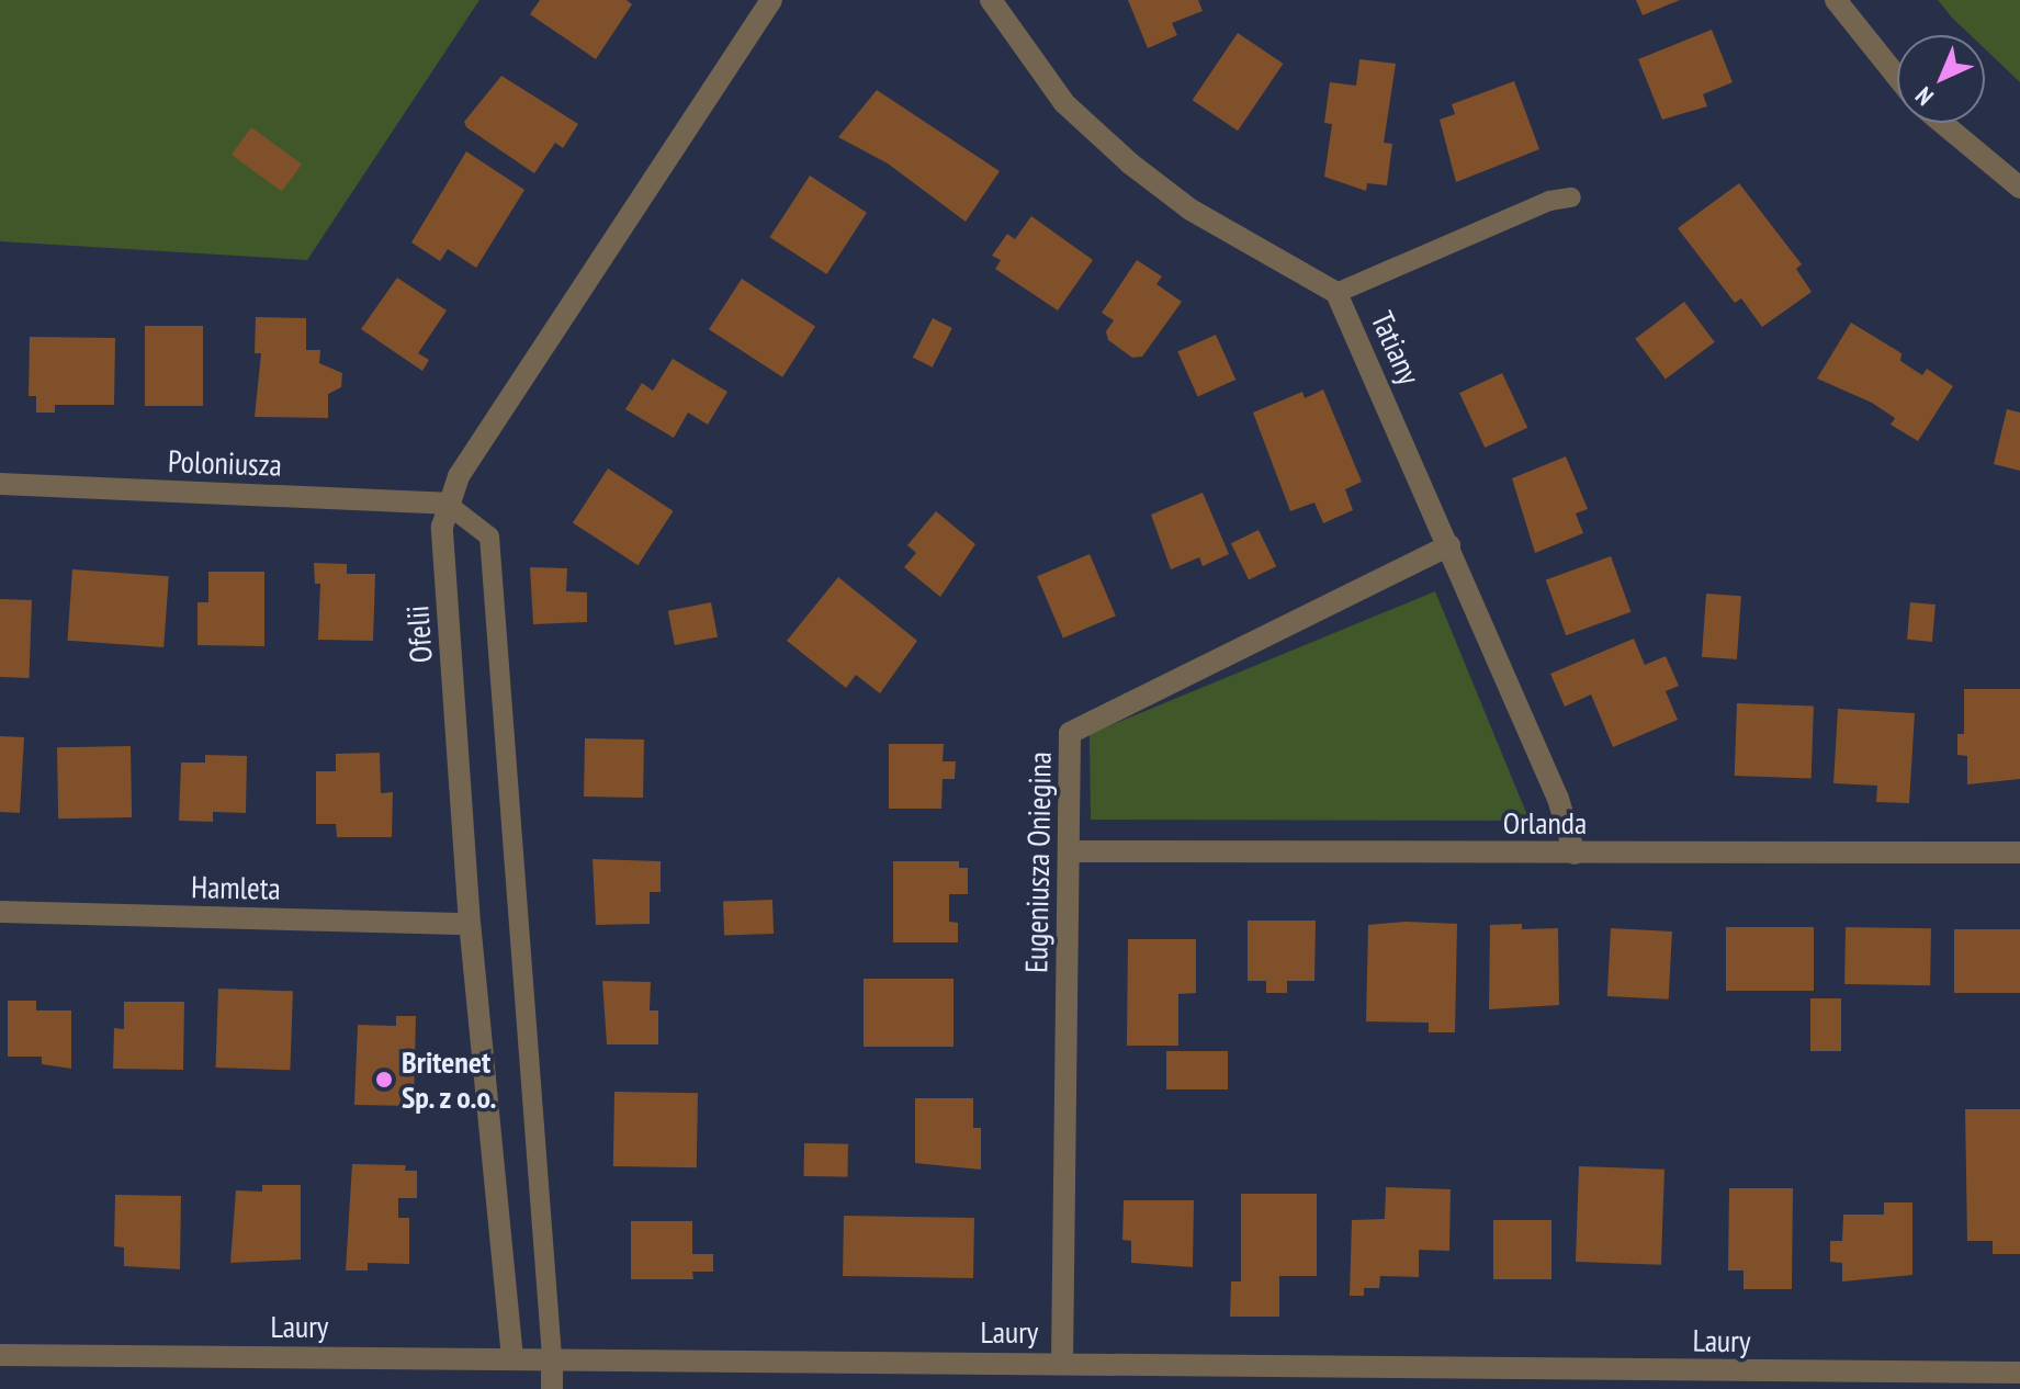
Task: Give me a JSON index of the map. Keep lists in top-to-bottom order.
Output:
{
  "streets": {
    "street": [
      "Tatiany",
      "Poloniusza",
      "Ofelii",
      "Orlanda",
      "Eugeniusza Oniegina",
      "Hamleta",
      "Laury"
    ]
  },
  "crossings": [
    ["Tatiany", "Orlanda"],
    ["Tatiany", "Eugeniusza Oniegina"],
    ["Poloniusza", "Ofelii"],
    ["Ofelii", "Hamleta"],
    ["Ofelii", "Laury"],
    ["Orlanda", "Eugeniusza Oniegina"],
    ["Eugeniusza Oniegina", "Laury"]
  ],
  "places": ["Britenet Sp. z o.o."],
  "north": "bottom left"
}
